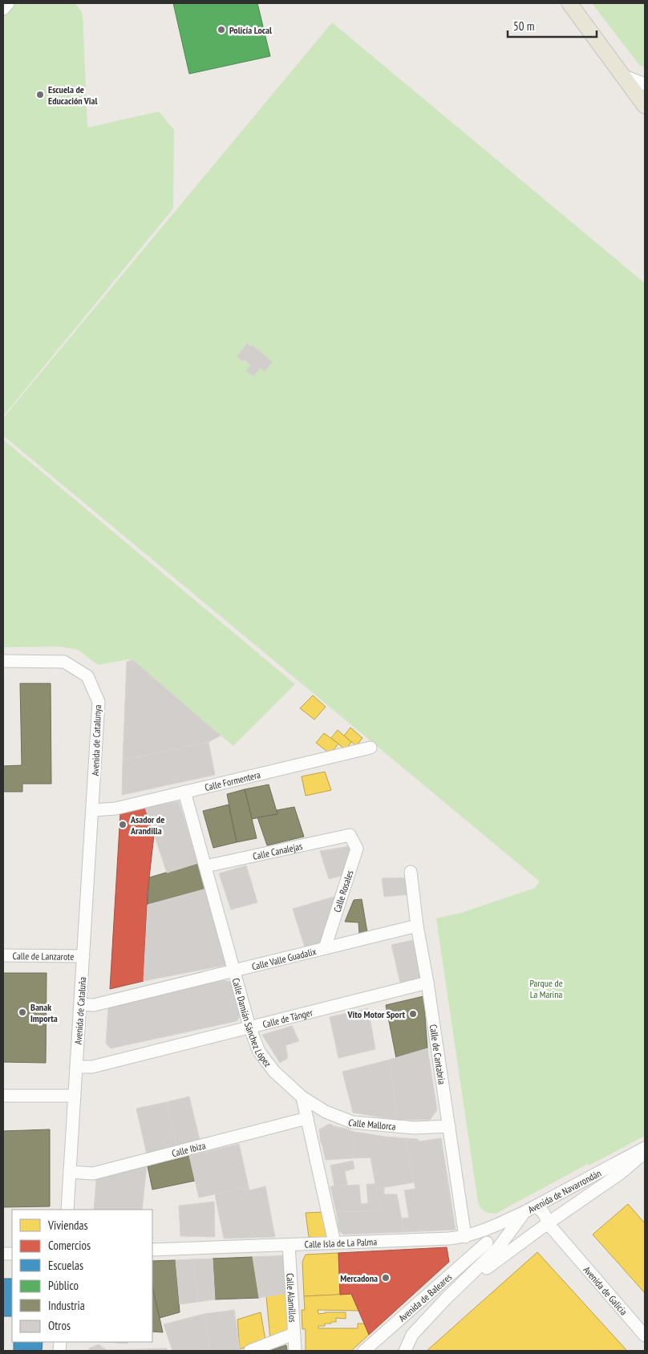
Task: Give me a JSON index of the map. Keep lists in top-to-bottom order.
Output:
{
  "streets": {
    "street": [
      "Avenida de Catalunya",
      "Calle Formentera",
      "Calle Canalejas",
      "Calle Rosales",
      "Calle de Lanzarote",
      "Calle Valle Guadalix",
      "Avenida de Cataluña",
      "Calle de Tánger",
      "Calle Damián Sánchez López",
      "Calle de Cantabria",
      "Calle Mallorca",
      "Calle Ibiza",
      "Avenida de Navarrondán",
      "Calle Isla de La Palma",
      "Avenida de Galicia",
      "Avenida de Baleares",
      "Calle Alamillos"
    ]
  },
  "crossings": [
    ["Avenida de Catalunya", "Calle Formentera"],
    ["Avenida de Catalunya", "Avenida de Cataluña"],
    ["Calle Formentera", "Avenida de Cataluña"],
    ["Calle Formentera", "Calle Damián Sánchez López"],
    ["Calle Canalejas", "Calle Rosales"],
    ["Calle Canalejas", "Calle Damián Sánchez López"],
    ["Calle Rosales", "Calle Valle Guadalix"],
    ["Calle de Lanzarote", "Avenida de Cataluña"],
    ["Calle Valle Guadalix", "Avenida de Cataluña"],
    ["Calle Valle Guadalix", "Calle Damián Sánchez López"],
    ["Calle Valle Guadalix", "Calle de Cantabria"],
    ["Avenida de Cataluña", "Calle de Tánger"],
    ["Avenida de Cataluña", "Calle Ibiza"],
    ["Calle de Tánger", "Calle Damián Sánchez López"],
    ["Calle de Tánger", "Calle de Cantabria"],
    ["Calle Damián Sánchez López", "Calle Mallorca"],
    ["Calle de Cantabria", "Calle Mallorca"],
    ["Calle de Cantabria", "Calle Isla de La Palma"],
    ["Avenida de Navarrondán", "Calle Isla de La Palma"],
    ["Avenida de Navarrondán", "Avenida de Galicia"],
    ["Calle Isla de La Palma", "Avenida de Galicia"],
    ["Calle Isla de La Palma", "Calle Alamillos"]
  ],
  "parks": ["Parque de La Marina"],
  "places": [
    "Policía Local",
    "Escuela de Educación Vial",
    "Asador de Arandilla",
    "Banak Importa",
    "Vito Motor Sport",
    "Mercadona"
  ],
  "legend": [
    "Viviendas",
    "Comercios",
    "Escuelas",
    "Público",
    "Industria",
    "Otros"
  ],
  "scale_bar": "50 m"
}
